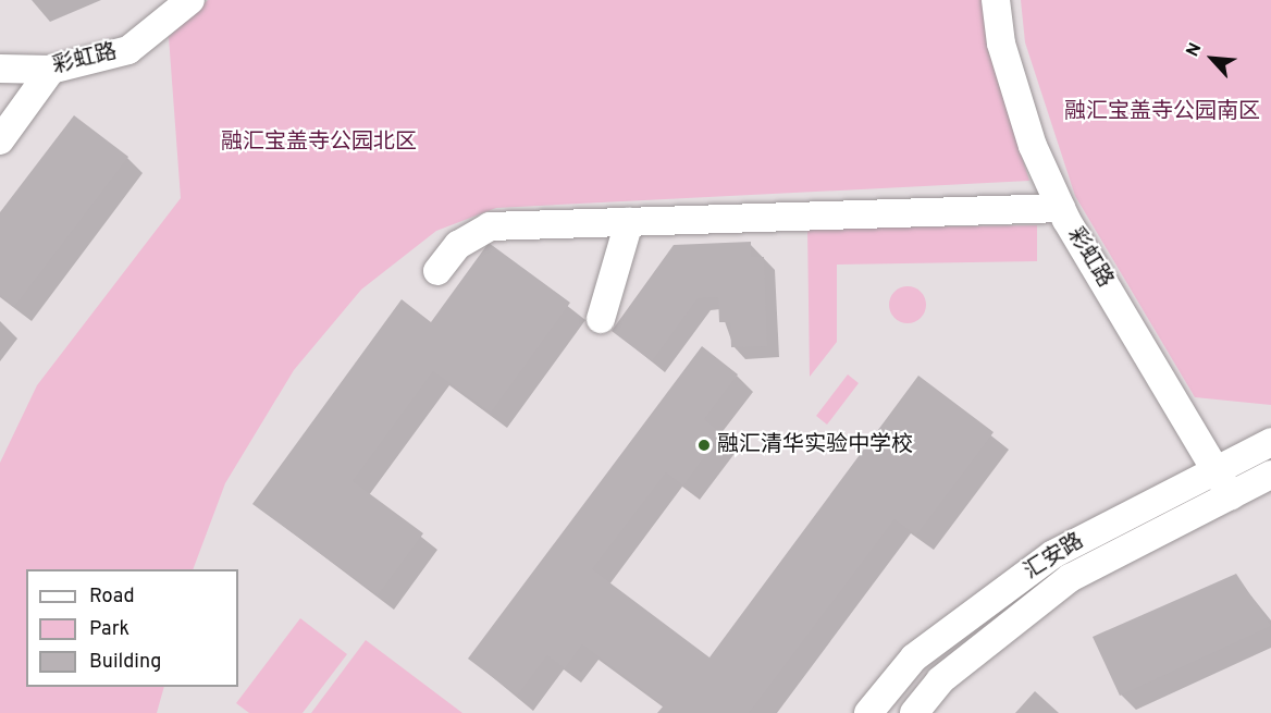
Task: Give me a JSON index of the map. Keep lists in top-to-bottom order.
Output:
{
  "streets": {
    "street": ["彩虹路", "汇安路"]
  },
  "crossings": [
    ["彩虹路", "汇安路"]
  ],
  "parks": ["融汇宝盖寺公园南区", "融汇宝盖寺公园北区"],
  "places": ["融汇清华实验中学校"],
  "legend": ["Road", "Park", "Building"],
  "north": "top left"
}
